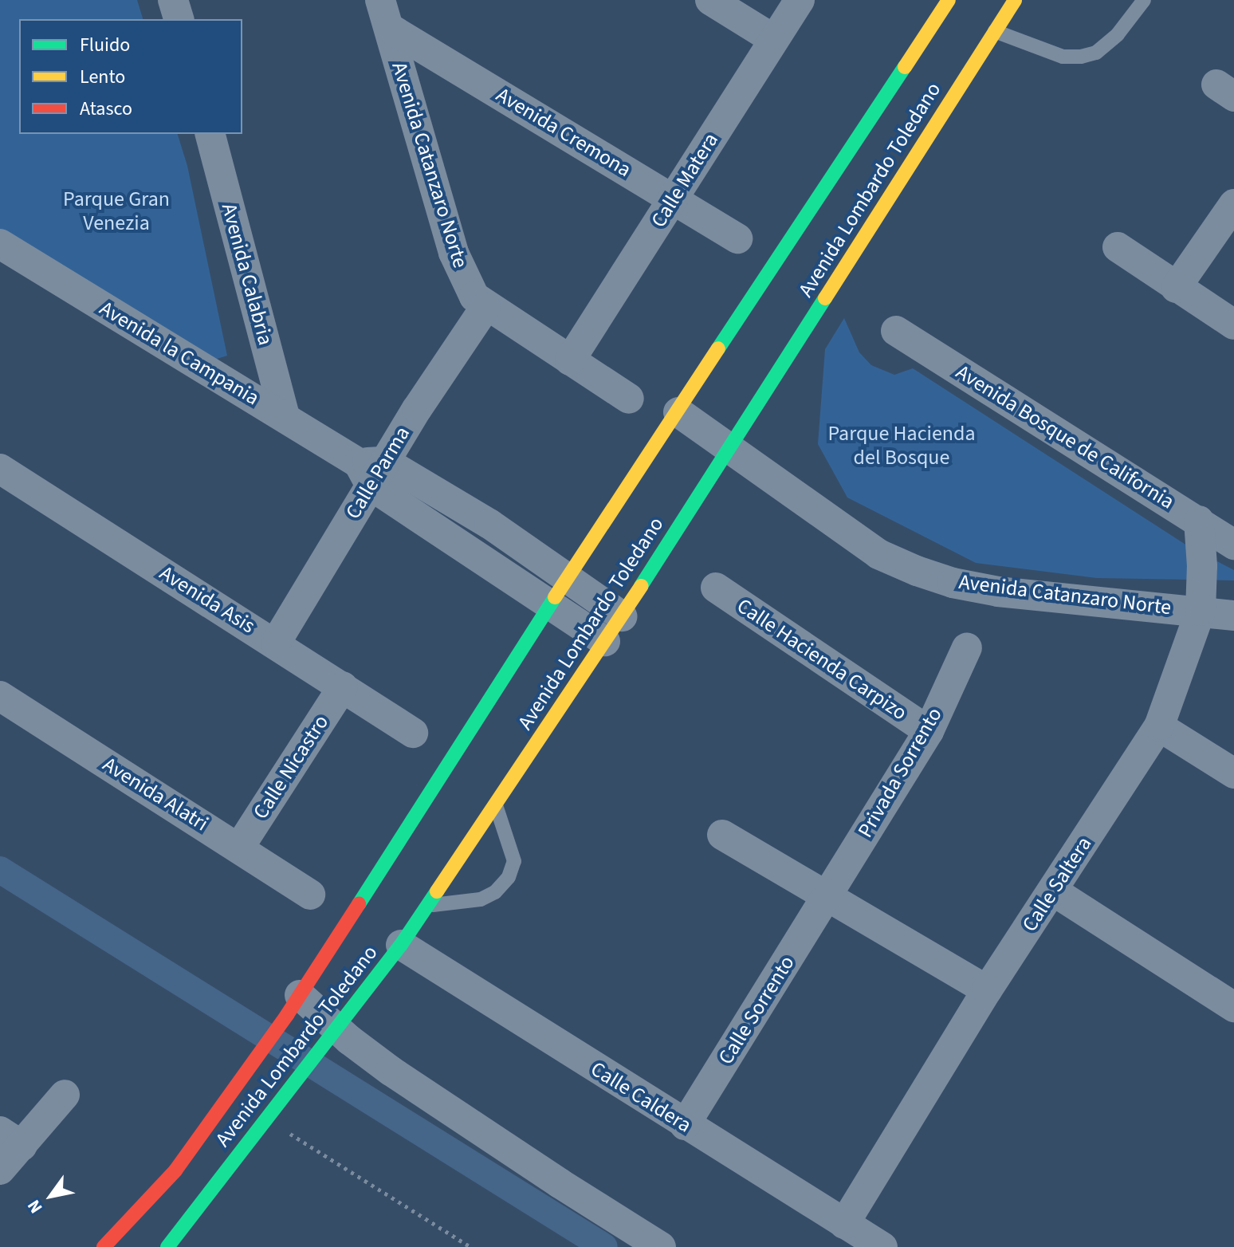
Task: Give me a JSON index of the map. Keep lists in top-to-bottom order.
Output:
{
  "streets": {
    "main road": ["Avenida Lombardo Toledano"],
    "street": [
      "Avenida Cremona",
      "Avenida Catanzaro Norte",
      "Calle Matera",
      "Avenida Calabria",
      "Avenida la Campania",
      "Avenida Bosque de California",
      "Calle Parma",
      "Avenida Asis",
      "Calle Hacienda Carpizo",
      "Calle Nicastro",
      "Privada Sorrento",
      "Avenida Alatri",
      "Calle Saltera",
      "Calle Sorrento",
      "Calle Caldera"
    ]
  },
  "crossings": [
    ["Avenida Cremona", "Avenida Catanzaro Norte"],
    ["Avenida Cremona", "Calle Matera"],
    ["Avenida Catanzaro Norte", "Calle Matera"],
    ["Avenida Catanzaro Norte", "Avenida Lombardo Toledano"],
    ["Avenida Catanzaro Norte", "Calle Parma"],
    ["Avenida Catanzaro Norte", "Calle Saltera"],
    ["Avenida Lombardo Toledano", "Avenida la Campania"],
    ["Avenida Lombardo Toledano", "Calle Caldera"],
    ["Avenida Calabria", "Avenida la Campania"],
    ["Avenida la Campania", "Calle Parma"],
    ["Avenida Bosque de California", "Calle Saltera"],
    ["Calle Parma", "Avenida Asis"],
    ["Avenida Asis", "Calle Nicastro"],
    ["Calle Hacienda Carpizo", "Privada Sorrento"],
    ["Calle Nicastro", "Avenida Alatri"],
    ["Privada Sorrento", "Calle Sorrento"],
    ["Calle Saltera", "Calle Caldera"],
    ["Calle Sorrento", "Calle Caldera"]
  ],
  "parks": ["Parque Gran Venezia", "Parque Hacienda del Bosque"],
  "legend": ["Fluido", "Lento", "Atasco"],
  "north": "bottom left"
}
